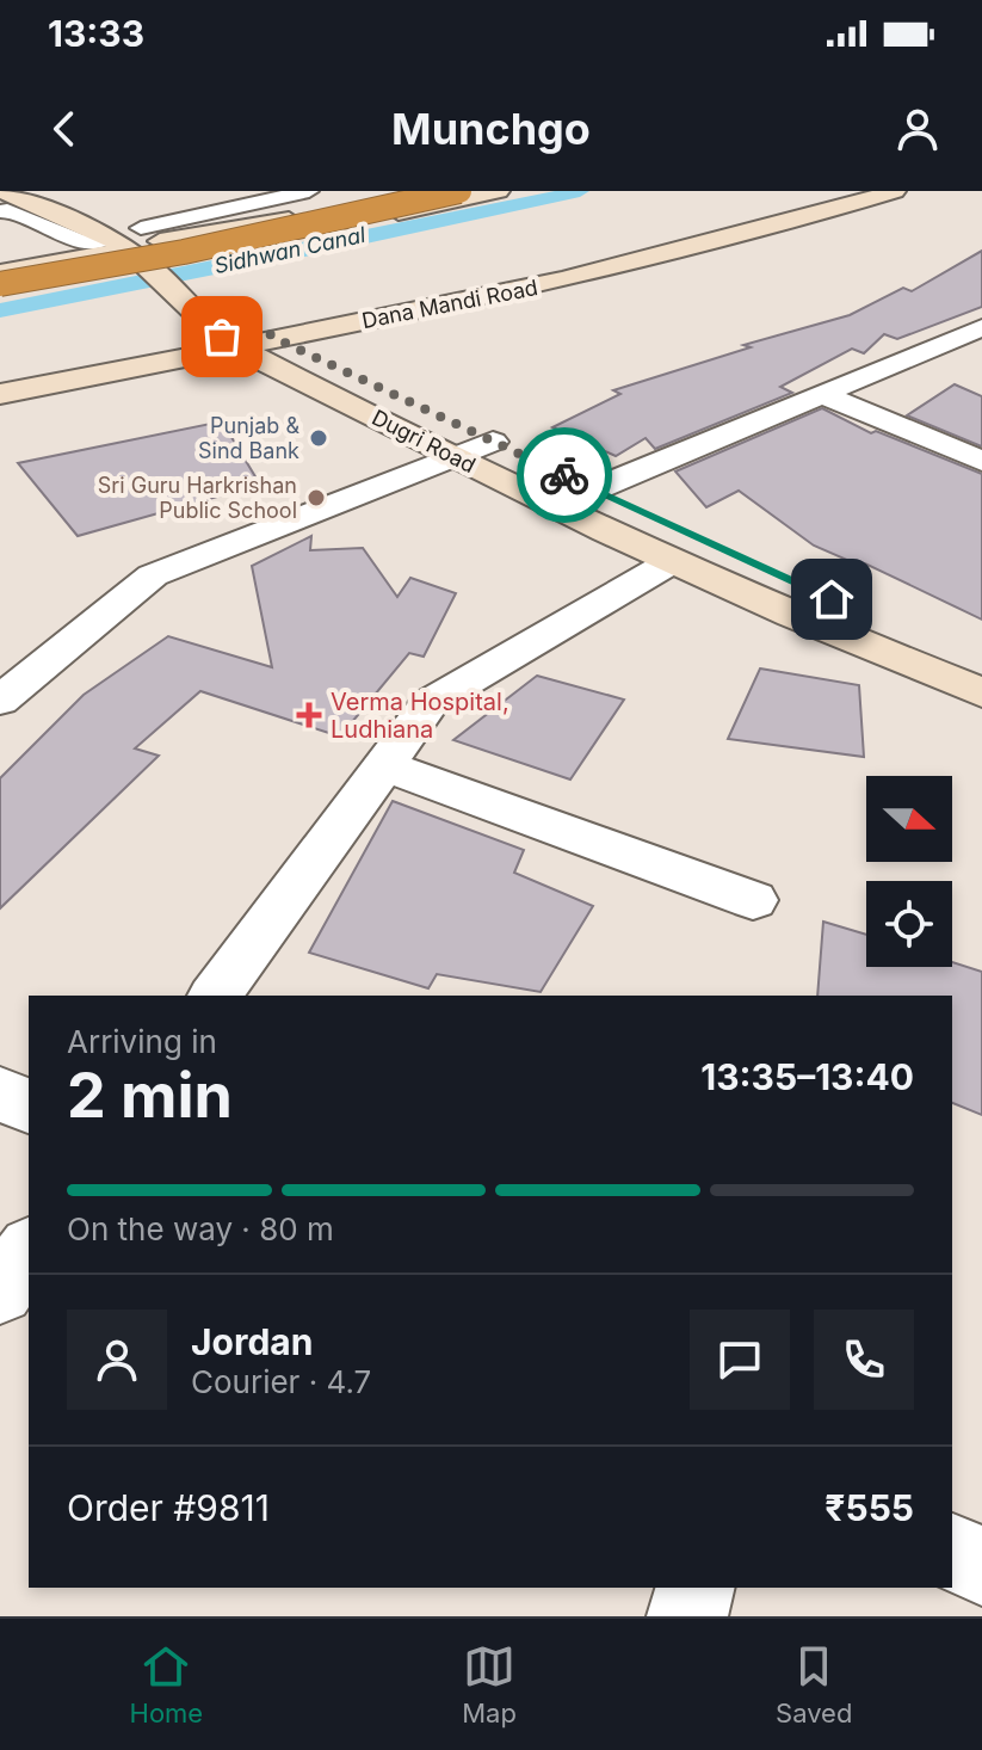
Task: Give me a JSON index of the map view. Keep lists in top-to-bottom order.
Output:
{
  "streets": {
    "street": ["Dana Mandi Road", "Dugri Road"]
  },
  "crossings": [
    ["Dana Mandi Road", "Dugri Road"]
  ],
  "water": ["Sidhwan Canal"],
  "places": {
    "other": ["Punjab & Sind Bank", "Sri Guru Harkrishan Public School"],
    "health": ["Verma Hospital, Ludhiana"]
  },
  "north": "right",
  "page": {
    "status": "13:33",
    "header": "Munchgo",
    "heading": ["2 min", "Arriving in", "13:35–13:40"],
    "panel": [
      "Jordan",
      "Courier · 4.7",
      "Order #9811",
      "₹555"
    ],
    "bar": "On the way · 80 m",
    "tabs": ["Home", "Map", "Saved"]
  }
}
